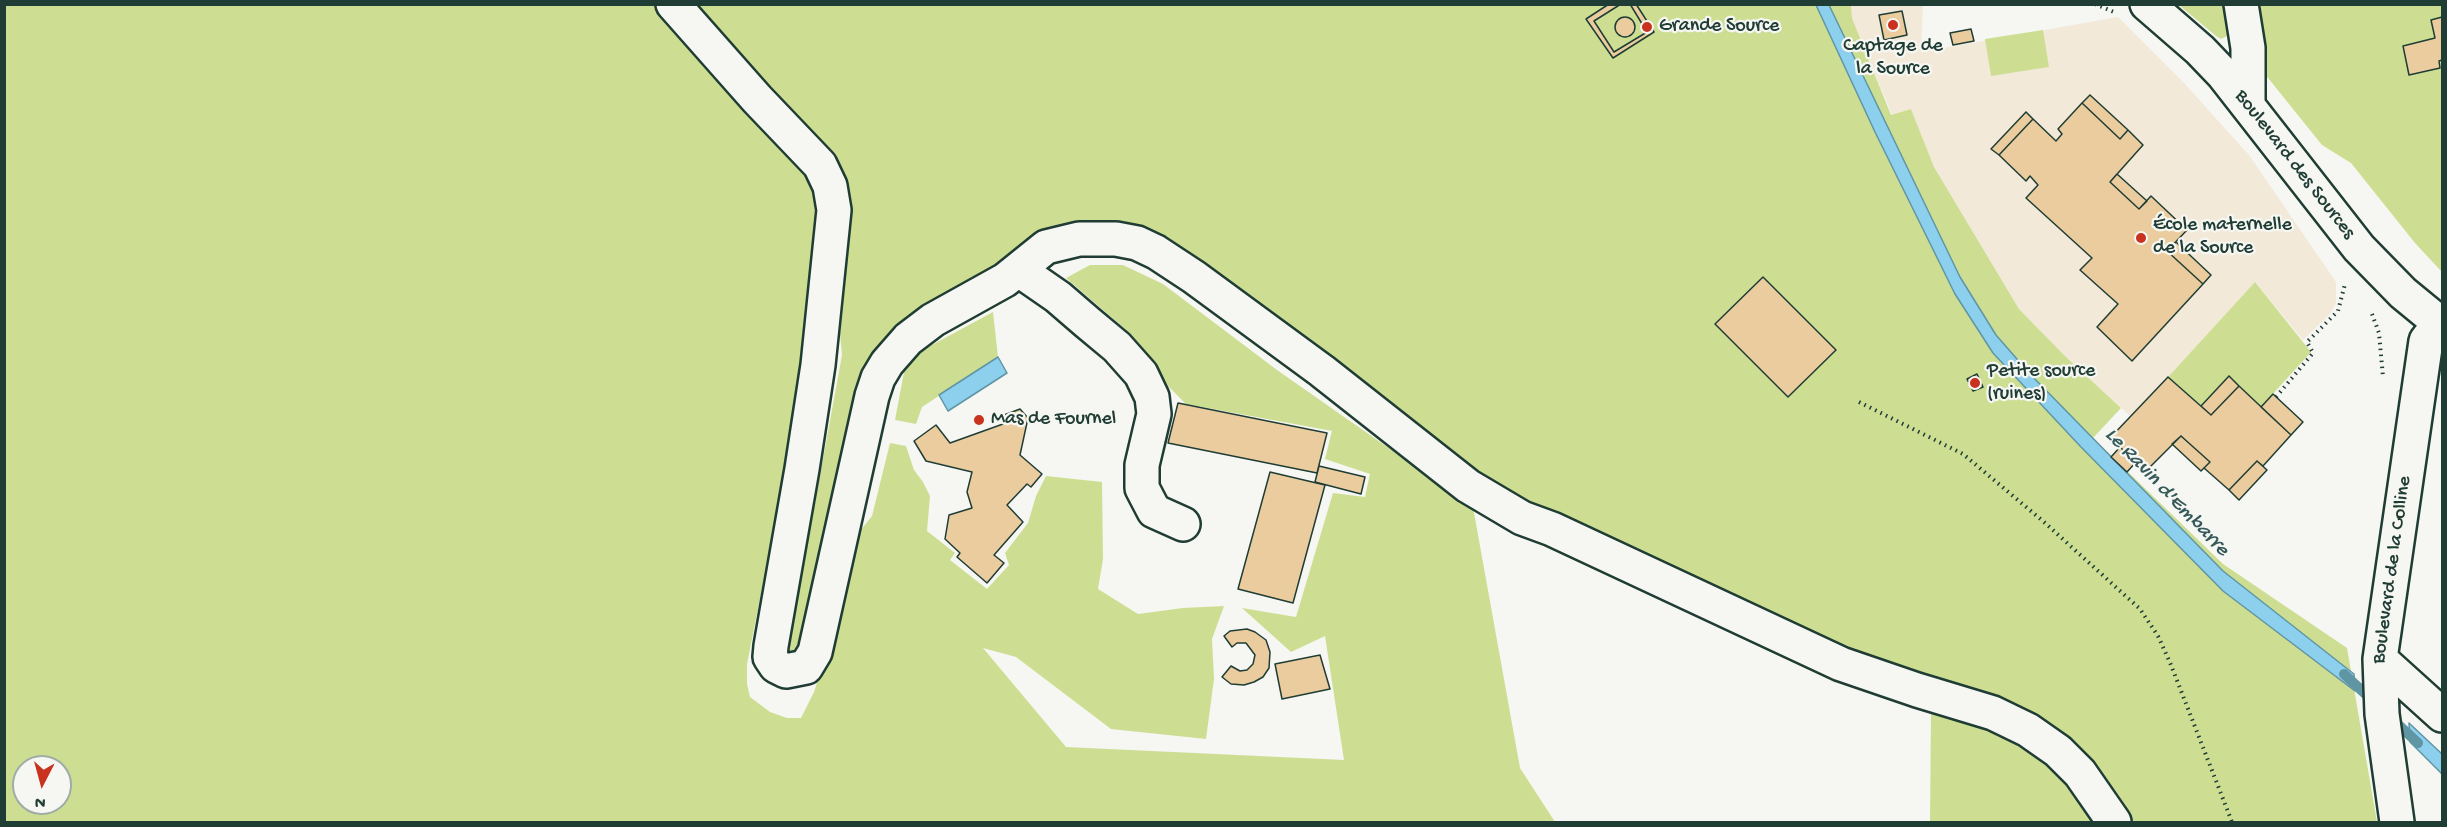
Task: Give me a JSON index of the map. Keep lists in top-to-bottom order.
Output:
{
  "streets": {
    "street": ["Boulevard des Sources", "Boulevard de la Colline"]
  },
  "crossings": [
    ["Boulevard des Sources", "Boulevard de la Colline"]
  ],
  "water": ["Le Ravin d'Embarre"],
  "places": [
    "Captage de la Source",
    "Grande Source",
    "École maternelle de la Source",
    "Petite source (ruines)",
    "Mas de Fournel"
  ],
  "north": "bottom"
}
